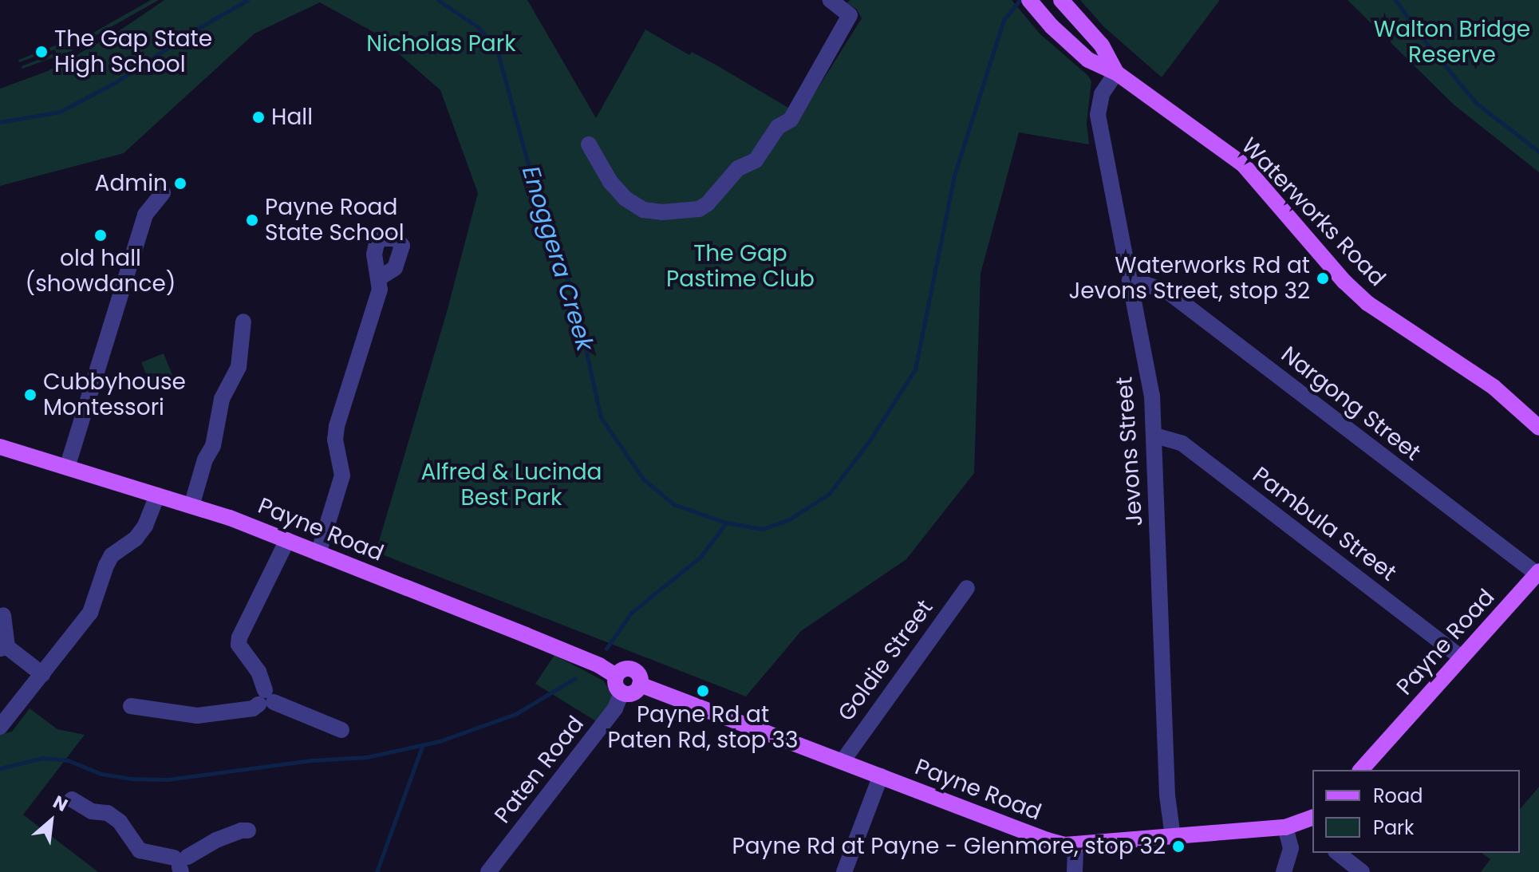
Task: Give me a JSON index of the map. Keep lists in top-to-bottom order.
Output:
{
  "streets": {
    "main road": ["Waterworks Road", "Payne Road"],
    "street": [
      "Nargong Street",
      "Jevons Street",
      "Pambula Street",
      "Goldie Street",
      "Paten Road"
    ]
  },
  "crossings": [
    ["Waterworks Road", "Jevons Street"],
    ["Nargong Street", "Jevons Street"],
    ["Nargong Street", "Payne Road"],
    ["Jevons Street", "Pambula Street"],
    ["Jevons Street", "Payne Road"],
    ["Pambula Street", "Payne Road"],
    ["Payne Road", "Goldie Street"],
    ["Payne Road", "Paten Road"]
  ],
  "water": ["Enoggera Creek"],
  "parks": [
    "Walton Bridge Reserve",
    "Nicholas Park",
    "The Gap Pastime Club",
    "Alfred & Lucinda Best Park"
  ],
  "places": [
    "The Gap State High School",
    "Hall",
    "Admin",
    "Payne Road State School",
    "old hall (showdance)",
    "Waterworks Rd at Jevons Street, stop 32",
    "Cubbyhouse Montessori",
    "Payne Rd at Paten Rd, stop 33",
    "Payne Rd at Payne - Glenmore, stop 32"
  ],
  "legend": ["Road", "Park"],
  "north": "top right"
}
